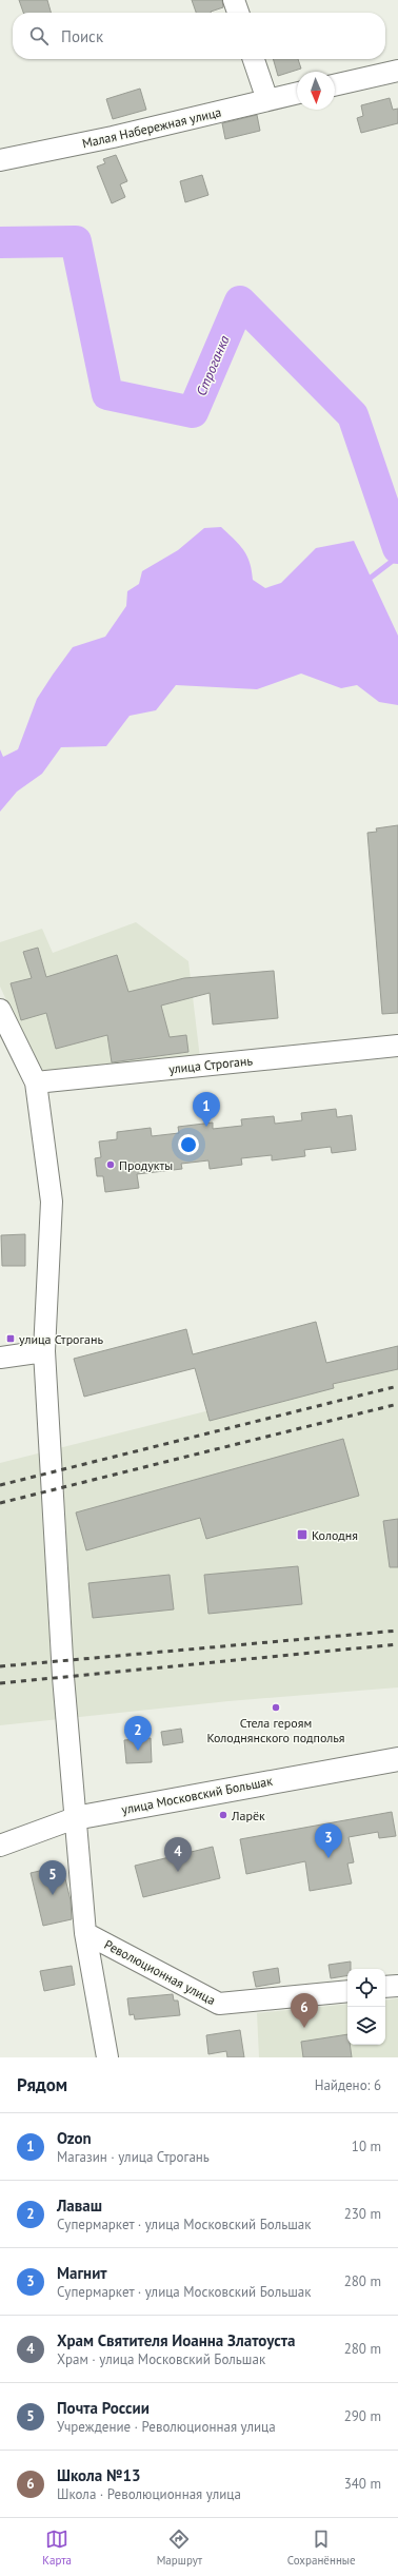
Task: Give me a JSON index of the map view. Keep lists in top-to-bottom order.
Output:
{
  "streets": {
    "street": [
      "Малая Набережная улица",
      "улица Строгань",
      "улица Московский Большак",
      "Революционная улица"
    ]
  },
  "water": ["Строганка"],
  "places": {
    "other": ["Продукты", "Стела героям Колоднянского подполья", "Ларёк"],
    "transit": ["улица Строгань", "Колодня"]
  },
  "north": "bottom",
  "page": {
    "search": "Поиск",
    "pins": [
      "1",
      "2",
      "3",
      "4",
      "5",
      "6"
    ],
    "heading": ["Рядом", "Найдено: 6"],
    "list": [
      {
        "mark": "1",
        "name": "Ozon",
        "note": "Магазин · улица Строгань",
        "value": "10 m"
      },
      {
        "mark": "2",
        "name": "Лаваш",
        "note": "Супермаркет · улица Московский Большак",
        "value": "230 m"
      },
      {
        "mark": "3",
        "name": "Магнит",
        "note": "Супермаркет · улица Московский Большак",
        "value": "280 m"
      },
      {
        "mark": "4",
        "name": "Храм Святителя Иоанна Златоуста",
        "note": "Храм · улица Московский Большак",
        "value": "280 m"
      },
      {
        "mark": "5",
        "name": "Почта России",
        "note": "Учреждение · Революционная улица",
        "value": "290 m"
      },
      {
        "mark": "6",
        "name": "Школа №13",
        "note": "Школа · Революционная улица",
        "value": "340 m"
      }
    ],
    "nav": ["Карта", "Маршрут", "Сохранённые"]
  }
}
